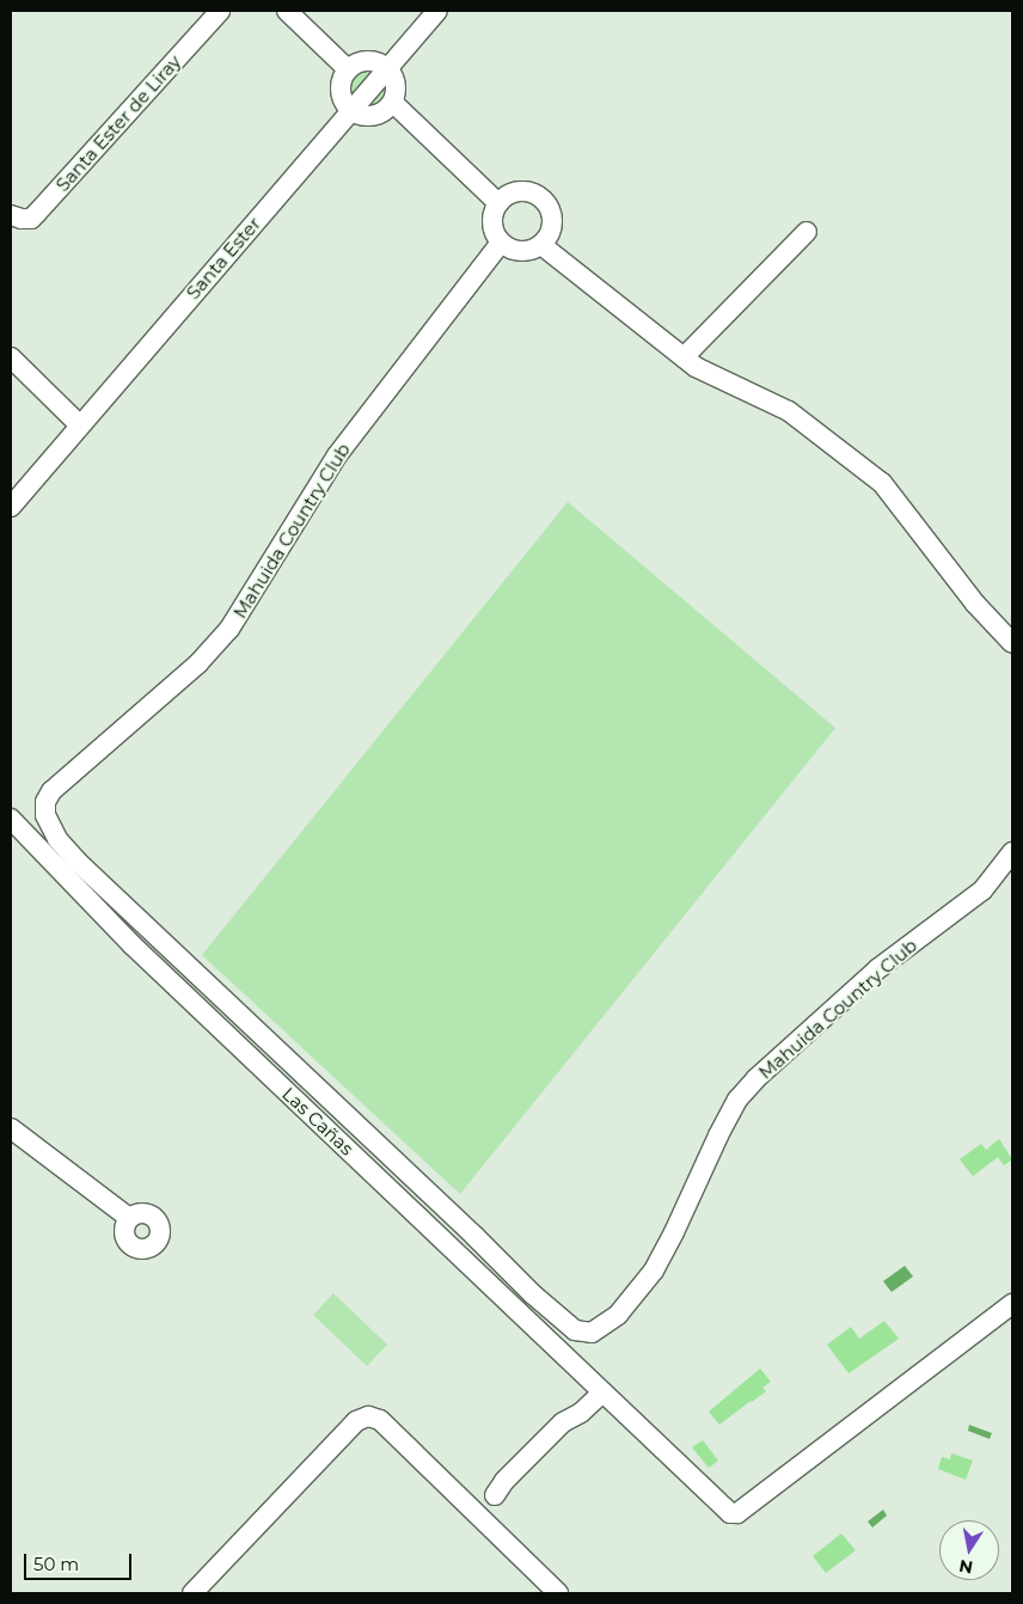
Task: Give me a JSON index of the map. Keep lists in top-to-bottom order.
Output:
{
  "streets": {
    "street": [
      "Santa Ester de Liray",
      "Santa Ester",
      "Mahuida Country Club",
      "Las Cañas"
    ]
  },
  "scale_bar": "50 m",
  "north": "bottom"
}
